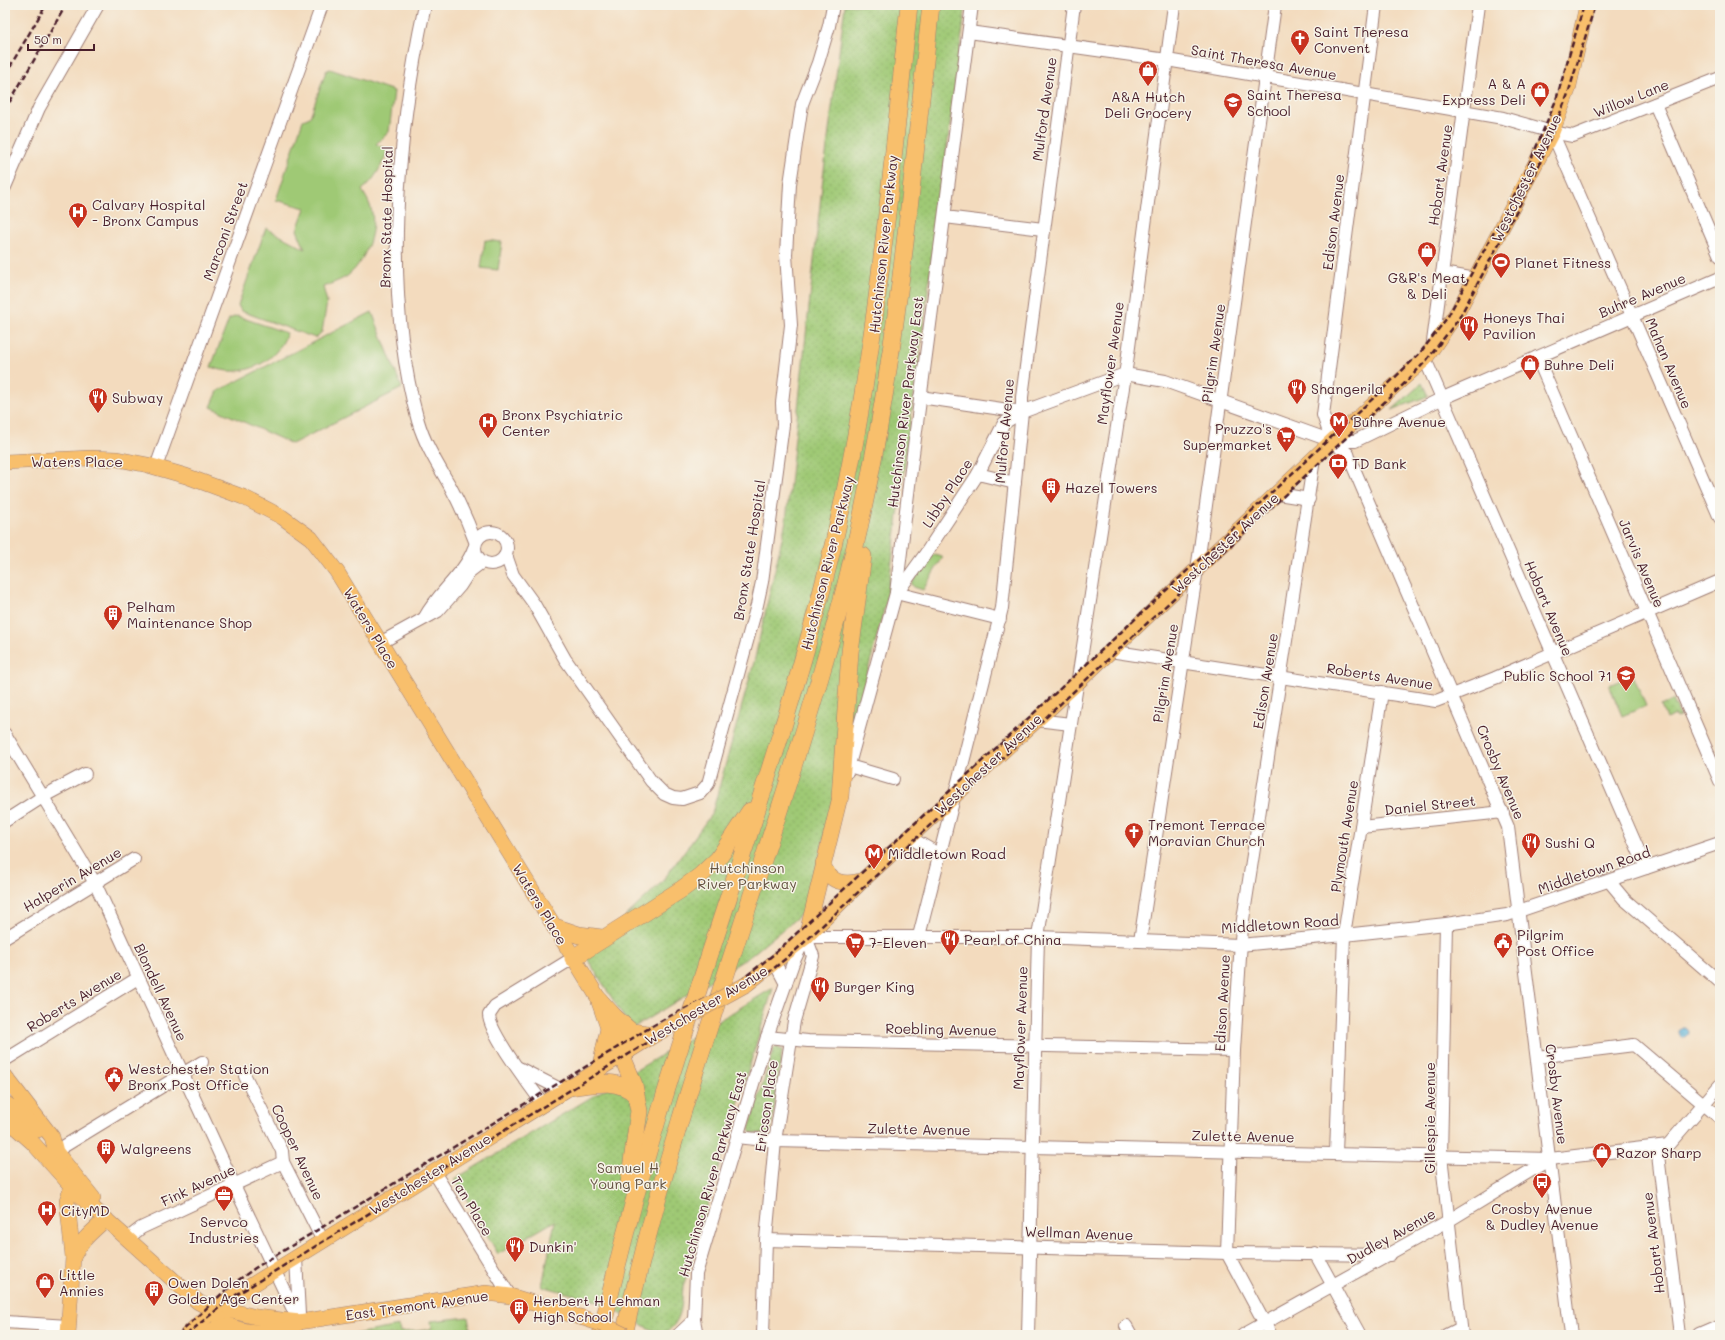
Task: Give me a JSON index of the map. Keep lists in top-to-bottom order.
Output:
{
  "streets": {
    "highway": ["Hutchinson River Parkway"],
    "main road": ["Westchester Avenue", "Waters Place", "East Tremont Avenue"],
    "street": [
      "Saint Theresa Avenue",
      "Willow Lane",
      "Mulford Avenue",
      "Hobart Avenue",
      "Bronx State Hospital",
      "Edison Avenue",
      "Marconi Street",
      "Buhre Avenue",
      "Pilgrim Avenue",
      "Mayflower Avenue",
      "Mahan Avenue",
      "Hutchinson River Parkway East",
      "Libby Place",
      "Jarvis Avenue",
      "Roberts Avenue",
      "Crosby Avenue",
      "Daniel Street",
      "Plymouth Avenue",
      "Middletown Road",
      "Halperin Avenue",
      "Blondell Avenue",
      "Roebling Avenue",
      "Ericson Place",
      "Gillespie Avenue",
      "Zulette Avenue",
      "Cooper Avenue",
      "Fink Avenue",
      "Tan Place",
      "Wellman Avenue",
      "Dudley Avenue"
    ]
  },
  "crossings": [
    ["Saint Theresa Avenue", "Willow Lane"],
    ["Saint Theresa Avenue", "Mulford Avenue"],
    ["Saint Theresa Avenue", "Hobart Avenue"],
    ["Saint Theresa Avenue", "Westchester Avenue"],
    ["Saint Theresa Avenue", "Edison Avenue"],
    ["Saint Theresa Avenue", "Pilgrim Avenue"],
    ["Saint Theresa Avenue", "Mayflower Avenue"],
    ["Saint Theresa Avenue", "Mahan Avenue"],
    ["Saint Theresa Avenue", "Hutchinson River Parkway East"],
    ["Willow Lane", "Westchester Avenue"],
    ["Willow Lane", "Mahan Avenue"],
    ["Mulford Avenue", "Westchester Avenue"],
    ["Mulford Avenue", "Libby Place"],
    ["Mulford Avenue", "Middletown Road"],
    ["Hobart Avenue", "Westchester Avenue"],
    ["Hobart Avenue", "Buhre Avenue"],
    ["Hobart Avenue", "Roberts Avenue"],
    ["Hobart Avenue", "Middletown Road"],
    ["Hobart Avenue", "Zulette Avenue"],
    ["Westchester Avenue", "Edison Avenue"],
    ["Westchester Avenue", "Buhre Avenue"],
    ["Westchester Avenue", "Pilgrim Avenue"],
    ["Westchester Avenue", "Mayflower Avenue"],
    ["Westchester Avenue", "Mahan Avenue"],
    ["Westchester Avenue", "Waters Place"],
    ["Westchester Avenue", "Roberts Avenue"],
    ["Westchester Avenue", "Crosby Avenue"],
    ["Westchester Avenue", "Middletown Road"],
    ["Westchester Avenue", "Blondell Avenue"],
    ["Westchester Avenue", "Ericson Place"],
    ["Westchester Avenue", "Cooper Avenue"],
    ["Westchester Avenue", "Tan Place"],
    ["Westchester Avenue", "East Tremont Avenue"],
    ["Edison Avenue", "Buhre Avenue"],
    ["Edison Avenue", "Roberts Avenue"],
    ["Edison Avenue", "Crosby Avenue"],
    ["Edison Avenue", "Middletown Road"],
    ["Edison Avenue", "Roebling Avenue"],
    ["Edison Avenue", "Zulette Avenue"],
    ["Edison Avenue", "Wellman Avenue"],
    ["Marconi Street", "Waters Place"],
    ["Hutchinson River Parkway", "East Tremont Avenue"],
    ["Buhre Avenue", "Pilgrim Avenue"],
    ["Buhre Avenue", "Mayflower Avenue"],
    ["Buhre Avenue", "Mahan Avenue"],
    ["Buhre Avenue", "Jarvis Avenue"],
    ["Buhre Avenue", "Crosby Avenue"],
    ["Pilgrim Avenue", "Roberts Avenue"],
    ["Pilgrim Avenue", "Middletown Road"],
    ["Mayflower Avenue", "Middletown Road"],
    ["Mayflower Avenue", "Roebling Avenue"],
    ["Mayflower Avenue", "Zulette Avenue"],
    ["Mayflower Avenue", "Wellman Avenue"],
    ["Hutchinson River Parkway East", "Libby Place"],
    ["Hutchinson River Parkway East", "Roebling Avenue"],
    ["Hutchinson River Parkway East", "Zulette Avenue"],
    ["Jarvis Avenue", "Roberts Avenue"],
    ["Roberts Avenue", "Crosby Avenue"],
    ["Roberts Avenue", "Plymouth Avenue"],
    ["Roberts Avenue", "Blondell Avenue"],
    ["Crosby Avenue", "Daniel Street"],
    ["Crosby Avenue", "Middletown Road"],
    ["Crosby Avenue", "Zulette Avenue"],
    ["Crosby Avenue", "Dudley Avenue"],
    ["Daniel Street", "Plymouth Avenue"],
    ["Plymouth Avenue", "Middletown Road"],
    ["Plymouth Avenue", "Zulette Avenue"],
    ["Middletown Road", "Ericson Place"],
    ["Middletown Road", "Gillespie Avenue"],
    ["Halperin Avenue", "Blondell Avenue"],
    ["Blondell Avenue", "Fink Avenue"],
    ["Blondell Avenue", "East Tremont Avenue"],
    ["Roebling Avenue", "Ericson Place"],
    ["Ericson Place", "Zulette Avenue"],
    ["Ericson Place", "Wellman Avenue"],
    ["Gillespie Avenue", "Zulette Avenue"],
    ["Gillespie Avenue", "Dudley Avenue"],
    ["Zulette Avenue", "Dudley Avenue"],
    ["Cooper Avenue", "Fink Avenue"],
    ["Tan Place", "East Tremont Avenue"],
    ["Wellman Avenue", "Dudley Avenue"]
  ],
  "parks": ["Hutchinson River Parkway", "Samuel H Young Park"],
  "places": {
    "church": ["Saint Theresa Convent", "Tremont Terrace Moravian Church"],
    "shop": [
      "A&A Hutch Deli Grocery",
      "A & A Express Deli",
      "G&R's Meat & Deli",
      "Buhre Deli",
      "Razor Sharp",
      "Little Annies"
    ],
    "school or university": ["Saint Theresa School", "Public School 71"],
    "hospital": ["Calvary Hospital - Bronx Campus", "Bronx Psychiatric Center", "CityMD"],
    "sports": ["Planet Fitness"],
    "restaurant": [
      "Honeys Thai Pavilion",
      "Shangerila",
      "Subway",
      "Sushi Q",
      "Pearl of China",
      "Burger King",
      "Dunkin'"
    ],
    "metro station": ["Buhre Avenue", "Middletown Road"],
    "supermarket": ["Pruzzo's Supermarket", "7-Eleven"],
    "bank": ["TD Bank"],
    "building": [
      "Hazel Towers",
      "Pelham Maintenance Shop",
      "Walgreens",
      "Owen Dolen Golden Age Center",
      "Herbert H Lehman High School"
    ],
    "public building": ["Pilgrim Post Office", "Westchester Station Bronx Post Office"],
    "bus stop": ["Crosby Avenue & Dudley Avenue"],
    "office": ["Servco Industries"]
  },
  "scale_bar": "50 m"
}
